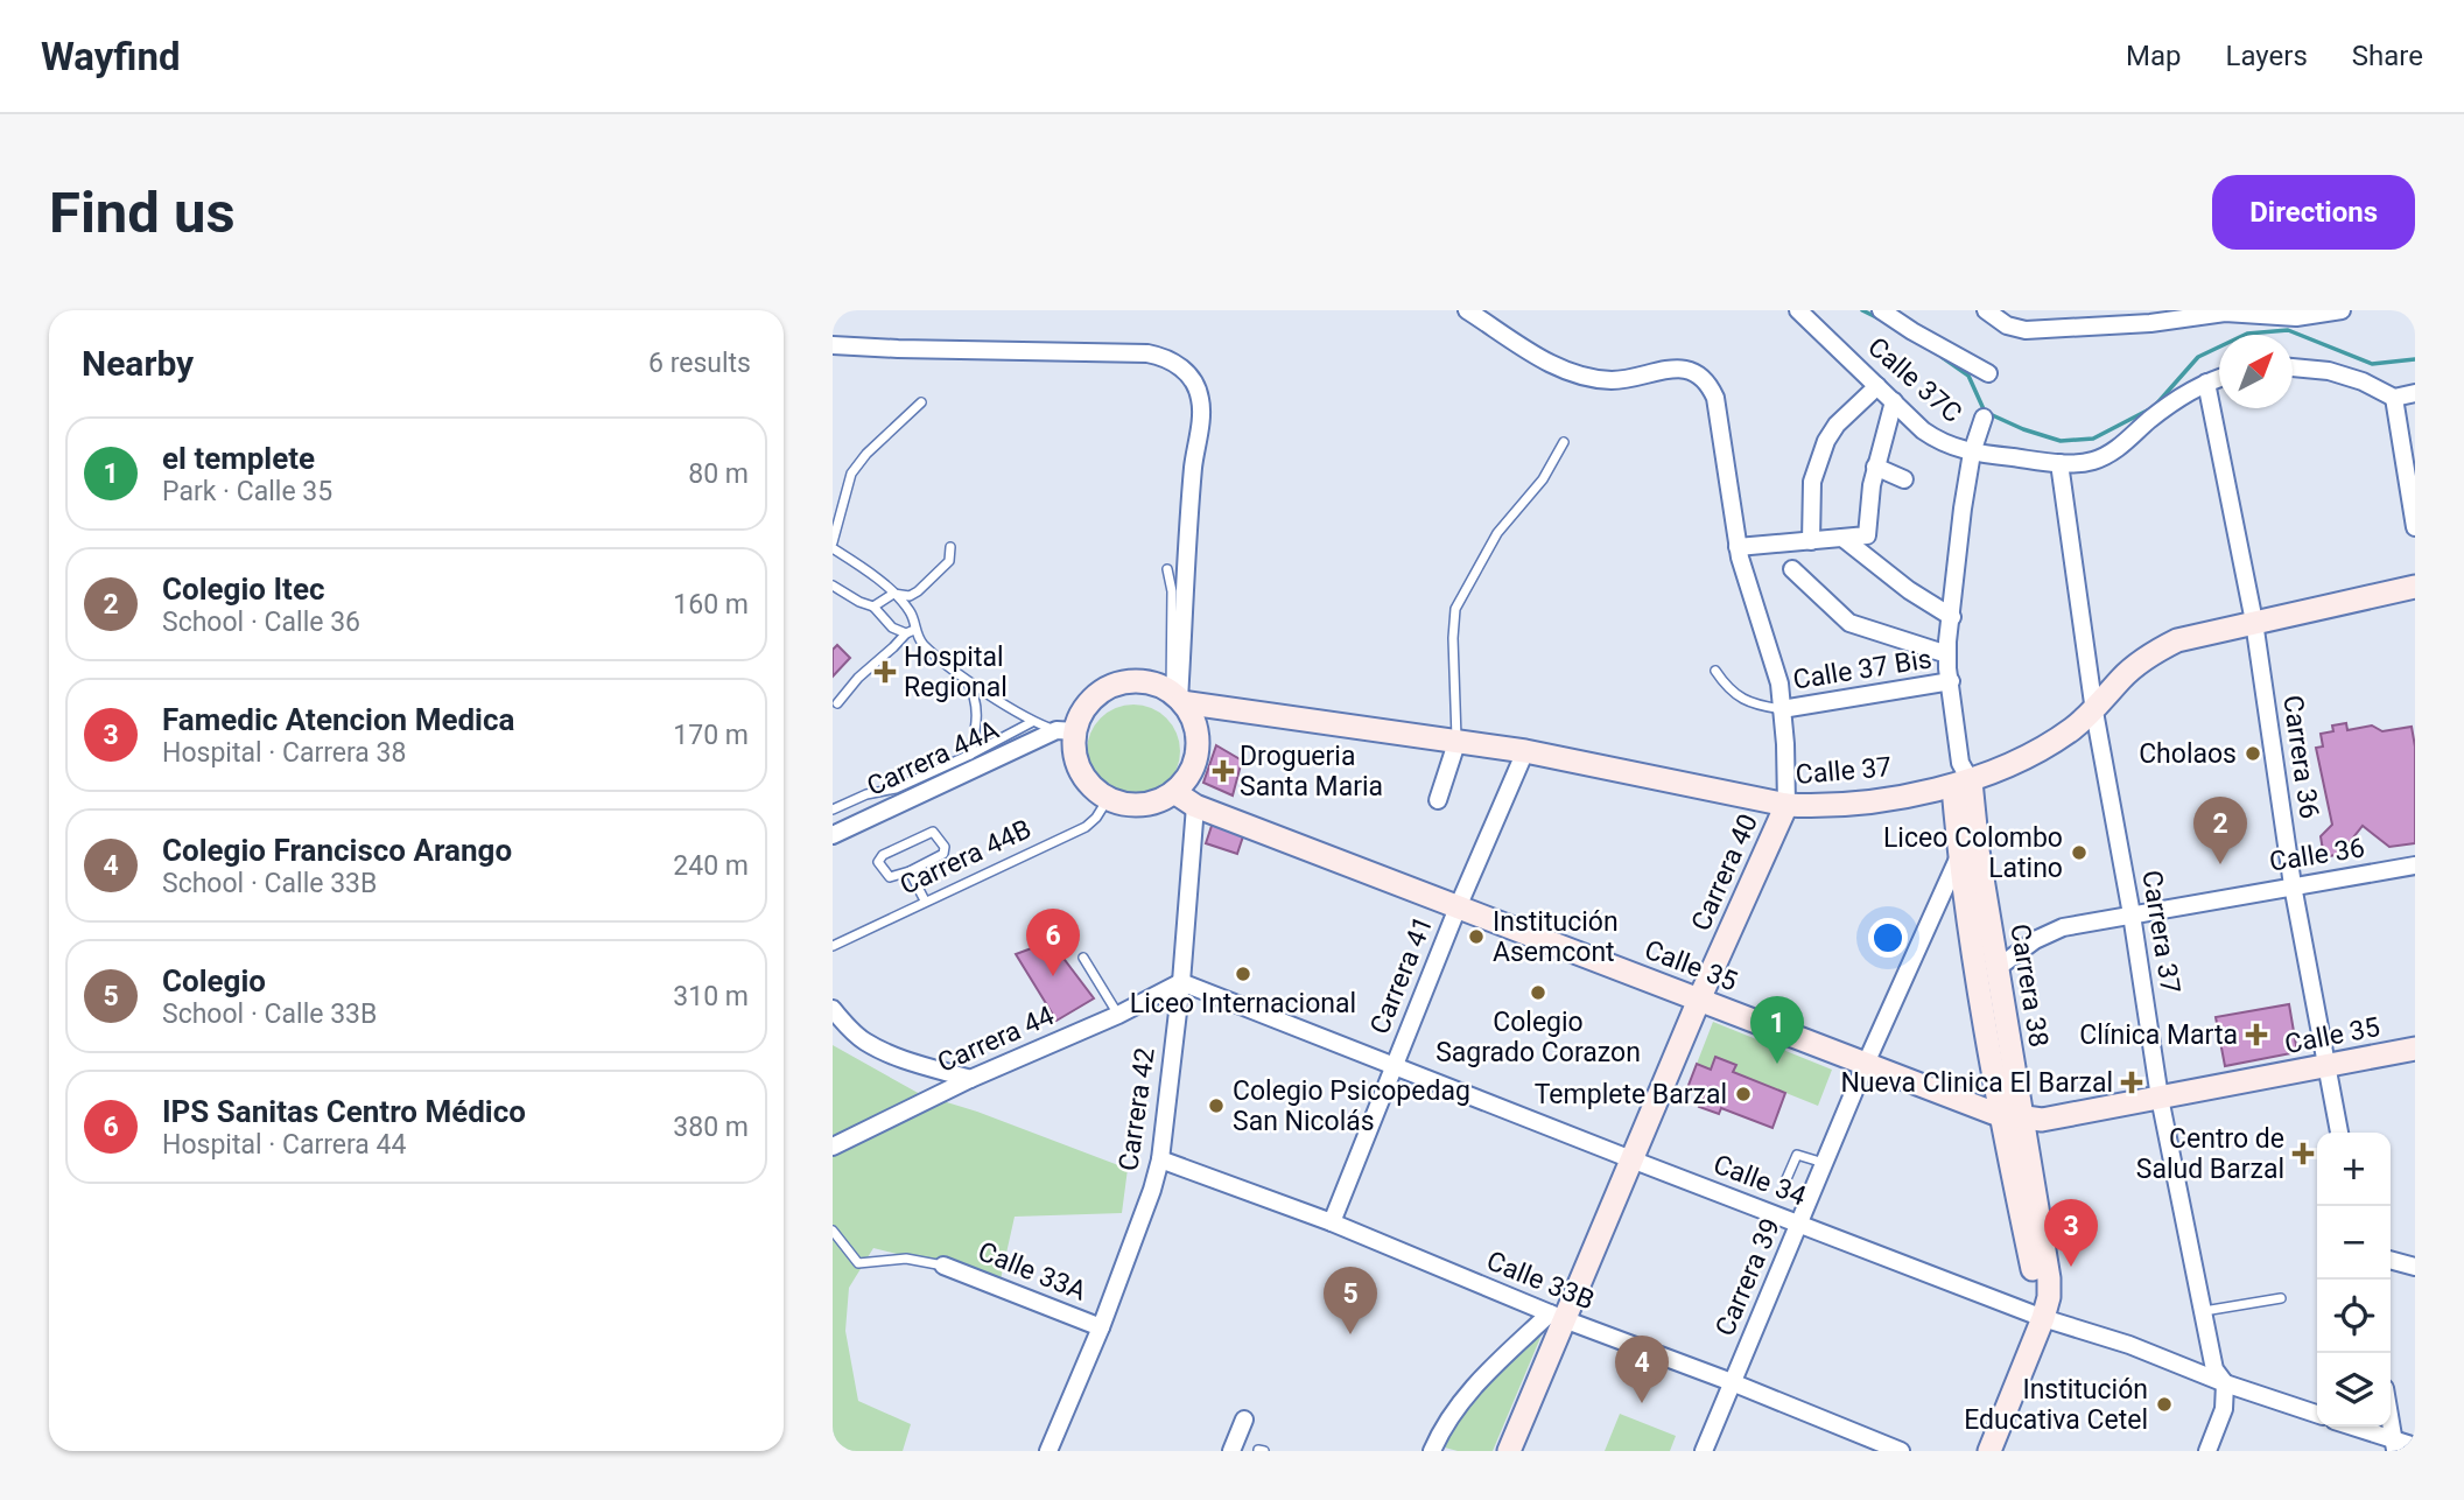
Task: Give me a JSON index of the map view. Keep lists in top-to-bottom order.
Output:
{
  "streets": {
    "street": [
      "Calle 37C",
      "Calle 37 Bis",
      "Carrera 36",
      "Carrera 44A",
      "Calle 37",
      "Calle 36",
      "Carrera 40",
      "Carrera 37",
      "Calle 35",
      "Carrera 41",
      "Carrera 38",
      "Carrera 44",
      "Carrera 42",
      "Calle 34",
      "Calle 33A",
      "Carrera 39",
      "Calle 33B"
    ],
    "lane": ["Carrera 44B"]
  },
  "crossings": [
    ["Calle 37C", "Carrera 36"],
    ["Calle 37C", "Carrera 37"],
    ["Calle 37C", "Carrera 38"],
    ["Calle 37 Bis", "Carrera 40"],
    ["Calle 37 Bis", "Carrera 38"],
    ["Carrera 36", "Calle 37"],
    ["Carrera 36", "Calle 36"],
    ["Carrera 36", "Calle 35"],
    ["Carrera 44A", "Calle 37"],
    ["Carrera 44A", "Carrera 44B"],
    ["Carrera 44A", "Calle 35"],
    ["Calle 37", "Carrera 44B"],
    ["Calle 37", "Carrera 40"],
    ["Calle 37", "Carrera 37"],
    ["Calle 37", "Calle 35"],
    ["Calle 37", "Carrera 41"],
    ["Calle 37", "Carrera 38"],
    ["Calle 36", "Carrera 37"],
    ["Calle 36", "Carrera 38"],
    ["Carrera 44B", "Calle 35"],
    ["Carrera 40", "Calle 35"],
    ["Carrera 40", "Calle 34"],
    ["Carrera 40", "Calle 33B"],
    ["Carrera 37", "Calle 35"],
    ["Carrera 37", "Calle 34"],
    ["Calle 35", "Carrera 41"],
    ["Calle 35", "Carrera 38"],
    ["Calle 35", "Carrera 42"],
    ["Calle 35", "Carrera 39"],
    ["Carrera 41", "Calle 34"],
    ["Carrera 41", "Calle 33B"],
    ["Carrera 38", "Calle 34"],
    ["Carrera 38", "Carrera 39"],
    ["Carrera 44", "Carrera 42"],
    ["Carrera 44", "Calle 34"],
    ["Carrera 42", "Calle 34"],
    ["Carrera 42", "Calle 33A"],
    ["Carrera 42", "Calle 33B"],
    ["Calle 34", "Carrera 39"],
    ["Carrera 39", "Calle 33B"]
  ],
  "places": {
    "health": [
      "Hospital Regional",
      "Drogueria Santa Maria",
      "Clínica Marta",
      "Nueva Clinica El Barzal",
      "Centro de Salud Barzal"
    ],
    "other": [
      "Cholaos",
      "Liceo Colombo Latino",
      "Institución Asemcont",
      "Liceo Internacional",
      "Colegio Sagrado Corazon",
      "Templete Barzal",
      "Colegio Psicopedag San Nicolás",
      "Institución Educativa Cetel"
    ]
  },
  "north": "top right",
  "page": {
    "header": "Wayfind",
    "nav": ["Map", "Layers", "Share"],
    "buttons": "Directions",
    "title": "Find us",
    "heading": ["Nearby", "6 results"],
    "list": [
      {
        "mark": "1",
        "name": "el templete",
        "note": "Park · Calle 35",
        "value": "80 m"
      },
      {
        "mark": "2",
        "name": "Colegio Itec",
        "note": "School · Calle 36",
        "value": "160 m"
      },
      {
        "mark": "3",
        "name": "Famedic Atencion Medica",
        "note": "Hospital · Carrera 38",
        "value": "170 m"
      },
      {
        "mark": "4",
        "name": "Colegio Francisco Arango",
        "note": "School · Calle 33B",
        "value": "240 m"
      },
      {
        "mark": "5",
        "name": "Colegio",
        "note": "School · Calle 33B",
        "value": "310 m"
      },
      {
        "mark": "6",
        "name": "IPS Sanitas Centro Médico",
        "note": "Hospital · Carrera 44",
        "value": "380 m"
      }
    ],
    "pins": [
      "2",
      "6",
      "1",
      "3",
      "5",
      "4"
    ],
    "map_buttons": ["+", "−"]
  }
}
